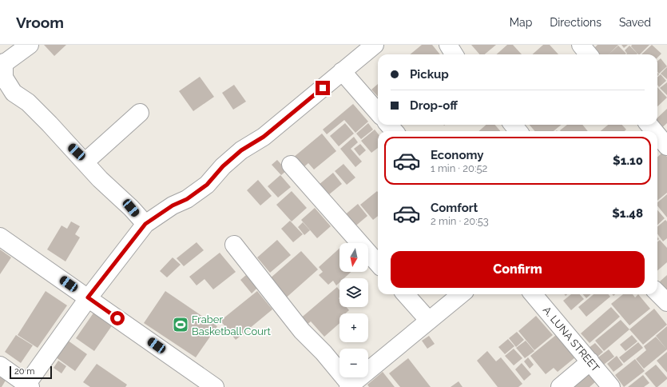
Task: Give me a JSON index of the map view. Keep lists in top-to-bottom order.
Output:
{
  "streets": {
    "street": ["A. LUNA STREET"]
  },
  "places": {
    "sports": ["Fraber Basketball Court"]
  },
  "scale_bar": "20 m",
  "north": "bottom",
  "page": {
    "header": "Vroom",
    "nav": ["Map", "Directions", "Saved"],
    "banner": ["Pickup", "Drop-off"],
    "list": [
      {
        "name": "Economy",
        "note": "1 min · 20:52",
        "value": "$1.10"
      },
      {
        "name": "Comfort",
        "note": "2 min · 20:53",
        "value": "$1.48"
      }
    ],
    "map_buttons": ["+", "−"],
    "buttons": "Confirm",
    "scale": "20 m"
  }
}
